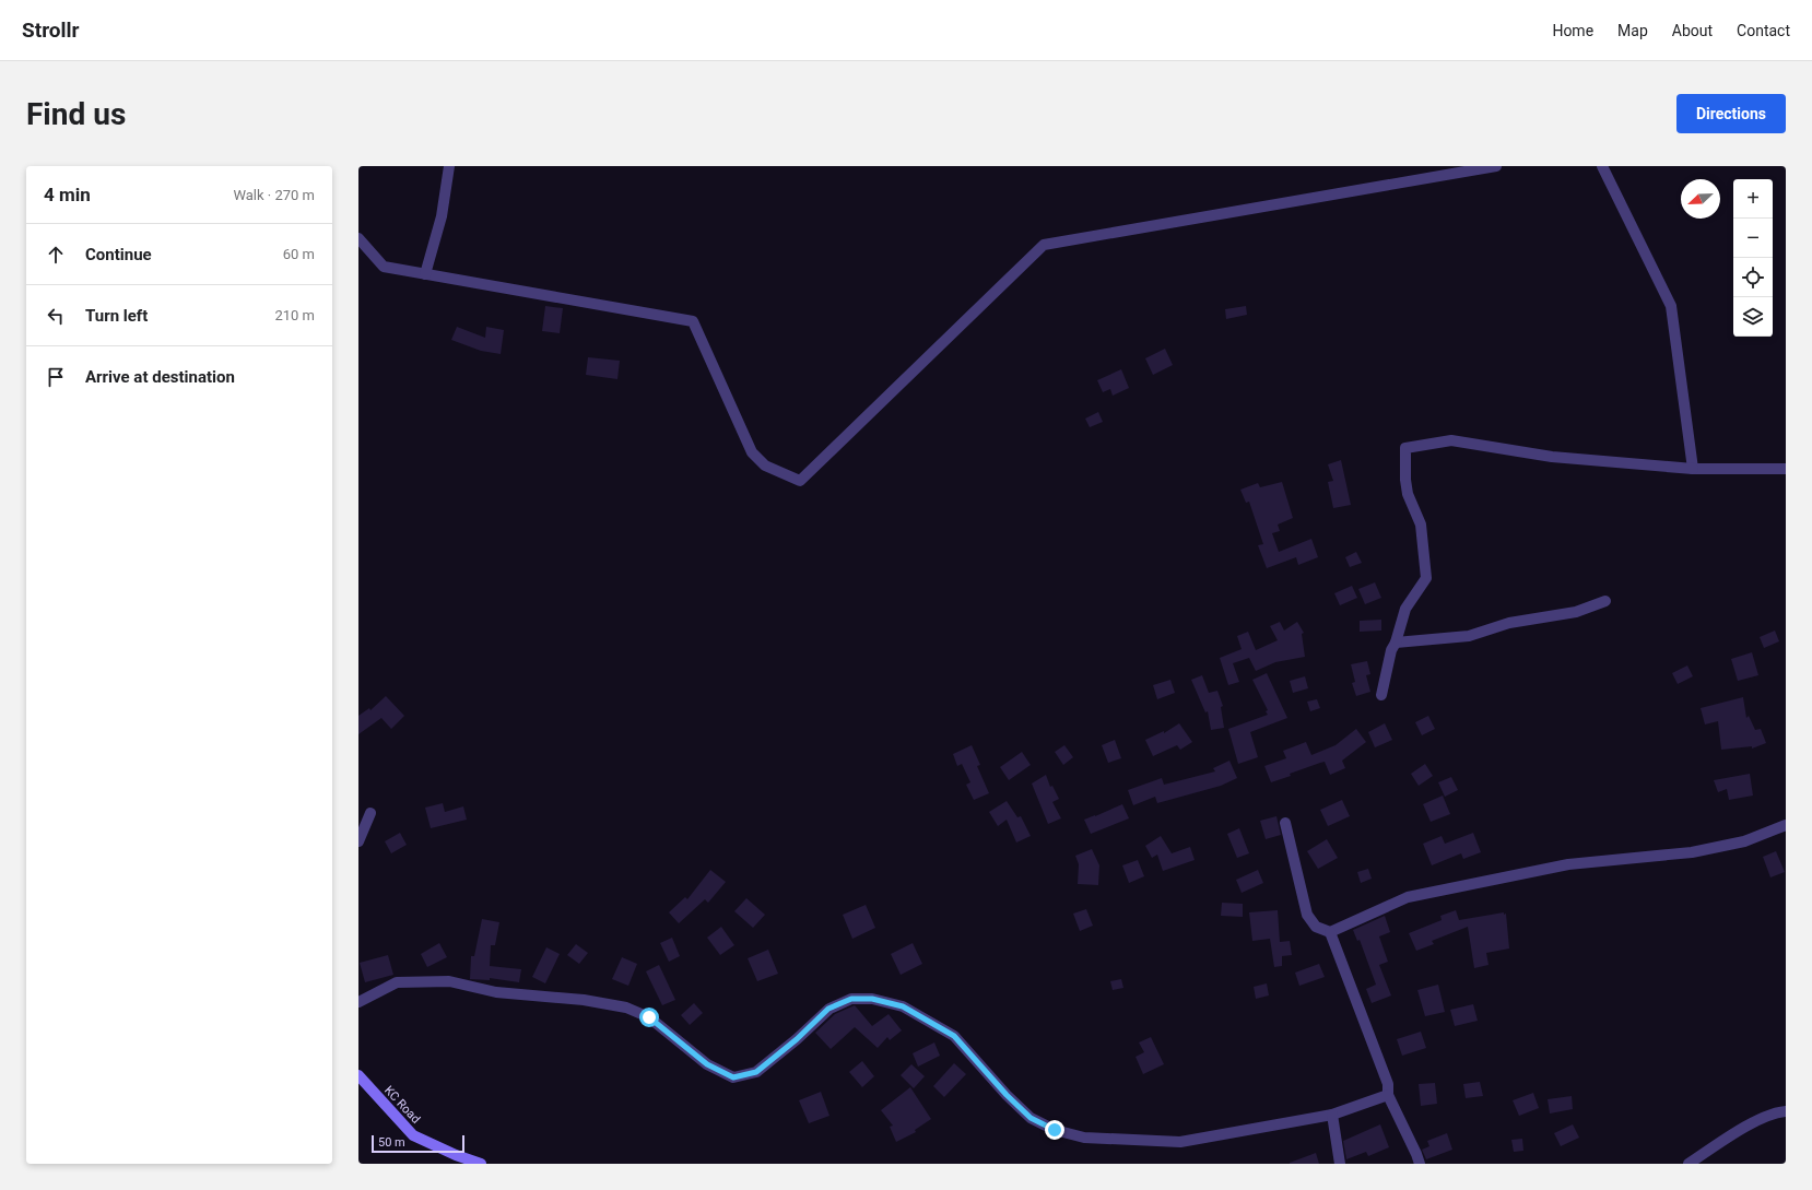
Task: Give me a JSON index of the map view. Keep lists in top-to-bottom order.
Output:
{
  "streets": {
    "main road": ["KC Road"]
  },
  "scale_bar": "50 m",
  "north": "bottom left",
  "page": {
    "header": "Strollr",
    "nav": [
      "Home",
      "Map",
      "About",
      "Contact"
    ],
    "buttons": "Directions",
    "title": "Find us",
    "heading": ["4 min", "Walk · 270 m"],
    "map_buttons": ["+", "−"],
    "list": [
      ["Continue", "60 m"],
      ["Turn left", "210 m"],
      "Arrive at destination"
    ],
    "scale": "50 m"
  }
}
